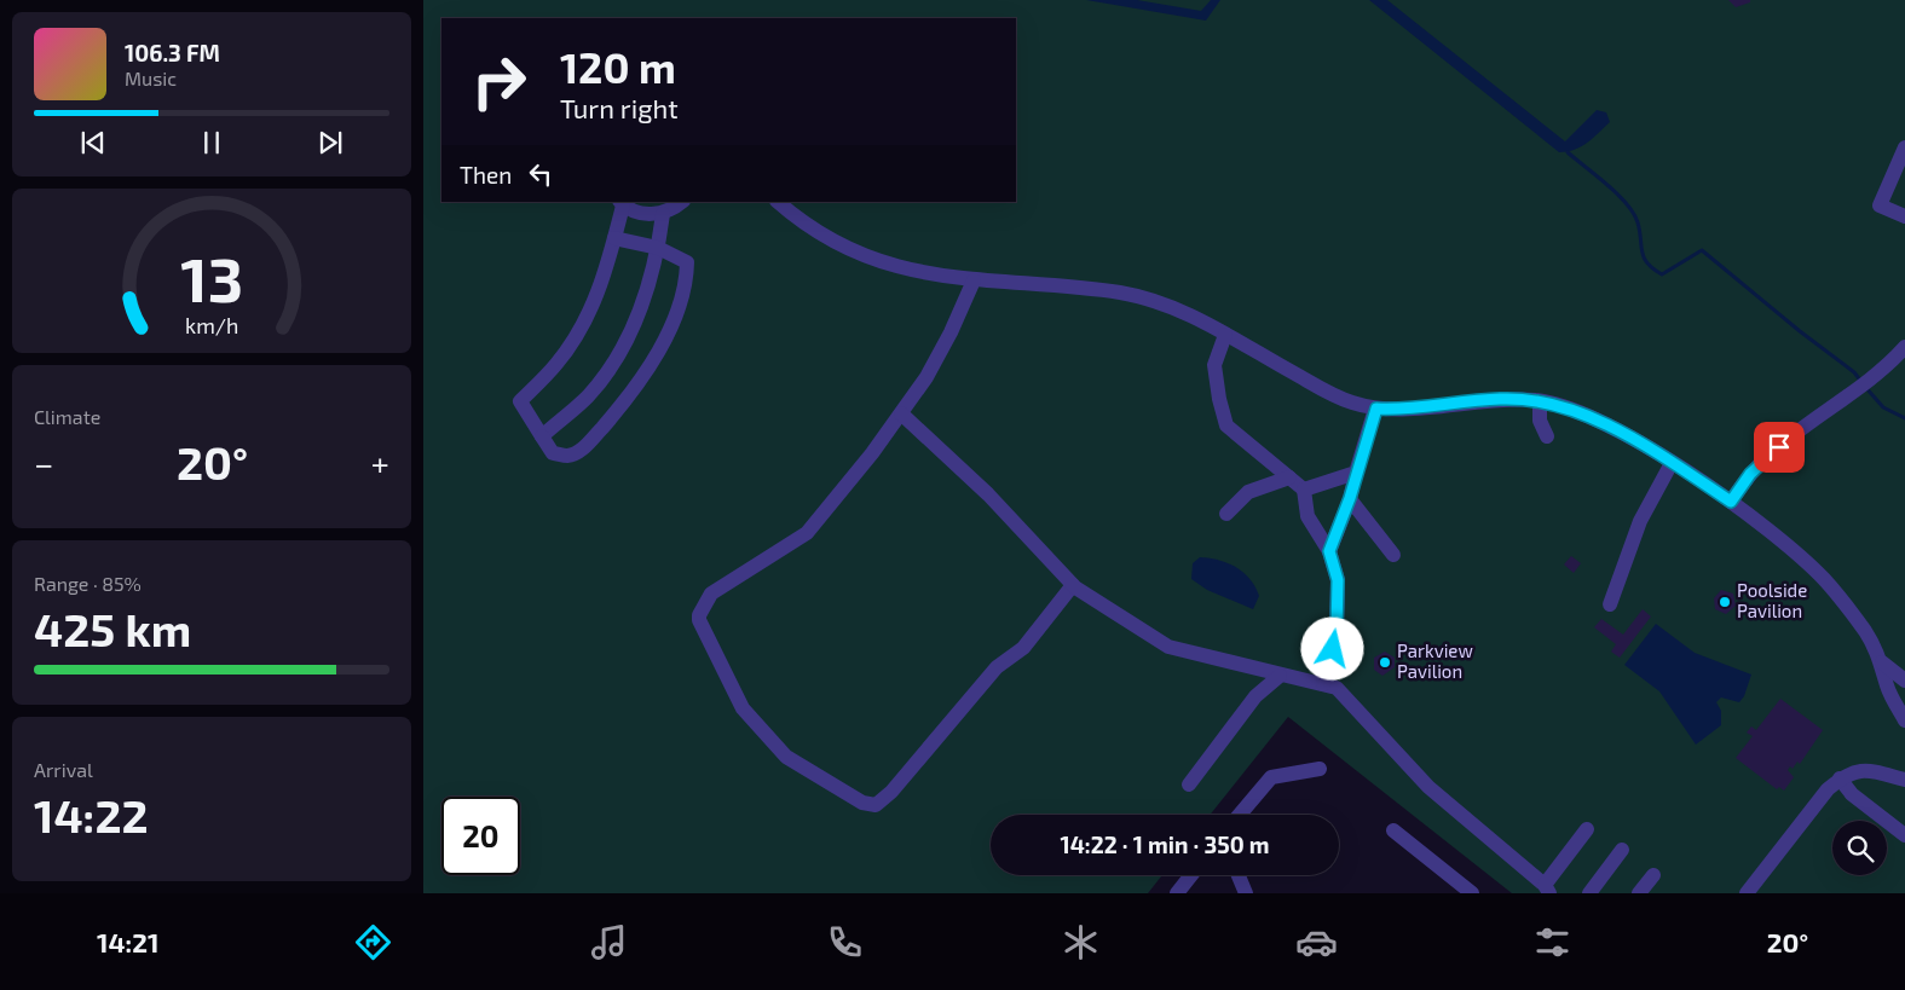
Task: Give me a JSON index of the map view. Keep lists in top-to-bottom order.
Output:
{
  "places": ["Poolside Pavilion", "Parkview Pavilion"],
  "page": {
    "turn": ["120 m", "Turn right"],
    "song": ["106.3 FM", "Music"],
    "then": "Then",
    "tile": [
      "Climate",
      ["Range · 85%", "425 km"],
      ["Arrival", "14:22"]
    ],
    "heat": ["−", "20°", "+"],
    "limit": "20",
    "trip": "14:22 · 1 min · 350 m",
    "tabs": ["14:21", "20°"],
    "gauge": ["13", "km/h"]
  }
}
